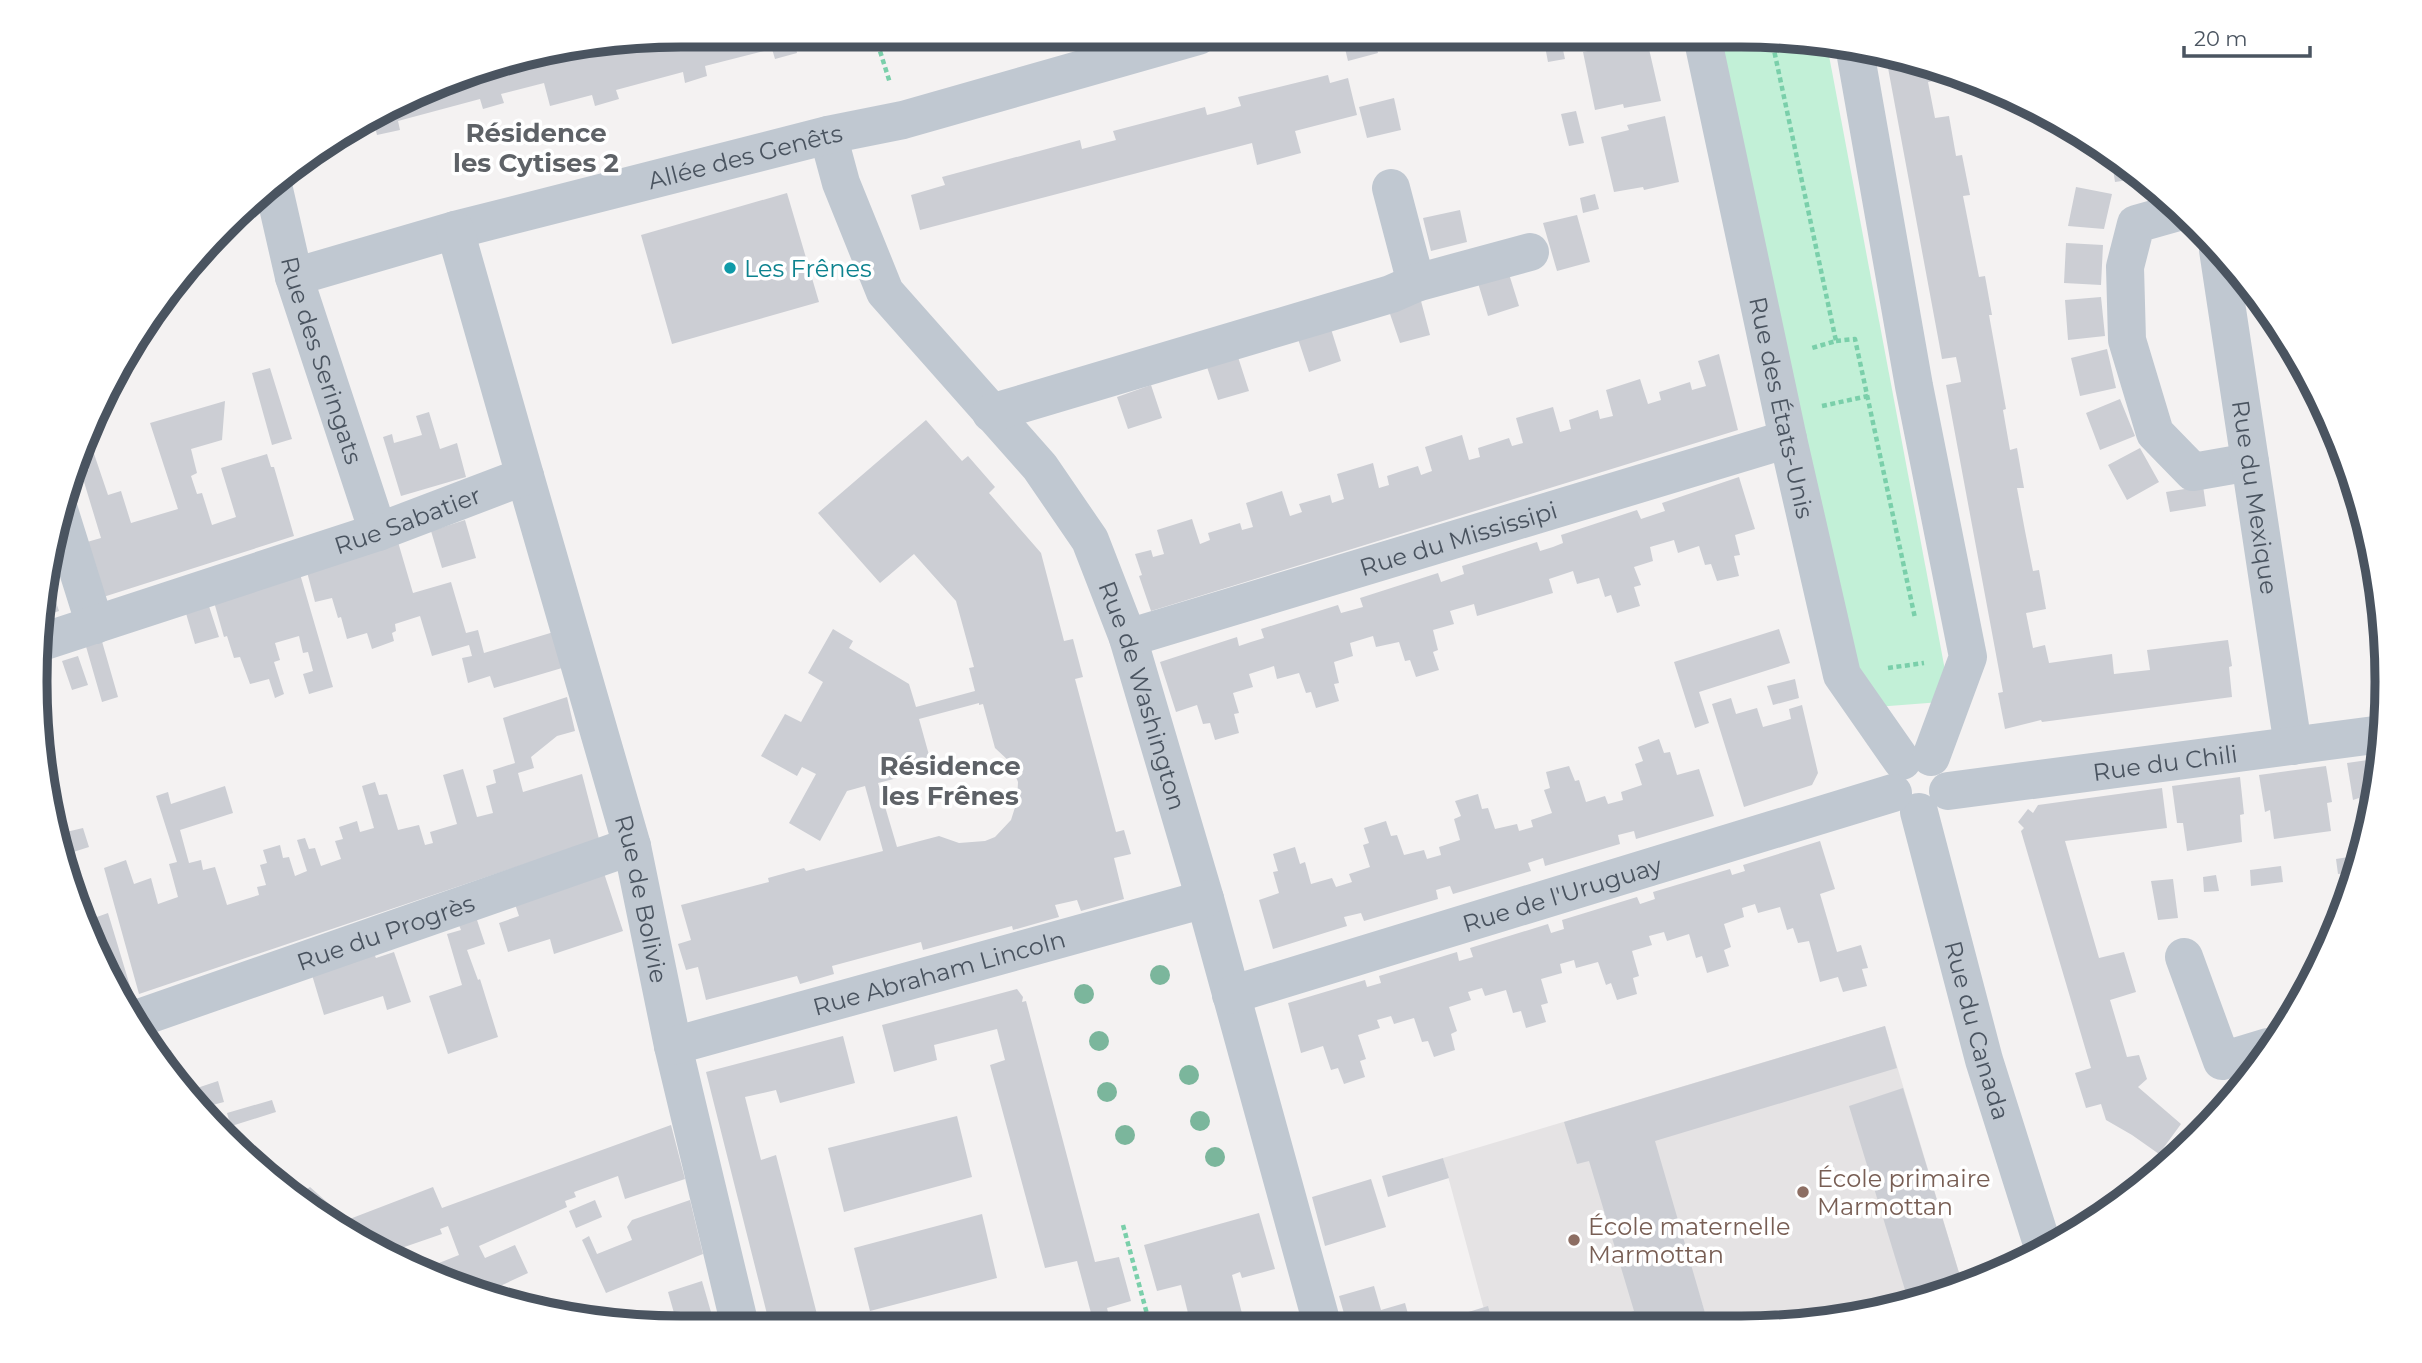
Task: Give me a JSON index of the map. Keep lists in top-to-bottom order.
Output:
{
  "streets": {
    "street": [
      "Allée des Genêts",
      "Rue des Seringats",
      "Rue des États-Unis",
      "Rue du Mexique",
      "Rue Sabatier",
      "Rue du Mississipi",
      "Rue de Washington",
      "Rue du Chili",
      "Rue de l'Uruguay",
      "Rue de Bolivie",
      "Rue du Progrès",
      "Rue Abraham Lincoln",
      "Rue du Canada"
    ]
  },
  "crossings": [
    ["Allée des Genêts", "Rue des Seringats"],
    ["Allée des Genêts", "Rue de Washington"],
    ["Rue des Seringats", "Rue Sabatier"],
    ["Rue des États-Unis", "Rue du Mississipi"],
    ["Rue des États-Unis", "Rue du Chili"],
    ["Rue des États-Unis", "Rue de l'Uruguay"],
    ["Rue des États-Unis", "Rue du Canada"],
    ["Rue du Mexique", "Rue du Chili"],
    ["Rue Sabatier", "Rue de Bolivie"],
    ["Rue du Mississipi", "Rue de Washington"],
    ["Rue de Washington", "Rue de l'Uruguay"],
    ["Rue de Washington", "Rue Abraham Lincoln"],
    ["Rue du Chili", "Rue de l'Uruguay"],
    ["Rue du Chili", "Rue du Canada"],
    ["Rue de l'Uruguay", "Rue du Canada"],
    ["Rue de Bolivie", "Rue du Progrès"],
    ["Rue de Bolivie", "Rue Abraham Lincoln"]
  ],
  "districts": ["Résidence les Cytises 2", "Résidence les Frênes"],
  "places": ["Les Frênes", "École primaire Marmottan", "École maternelle Marmottan"],
  "scale_bar": "20 m"
}
